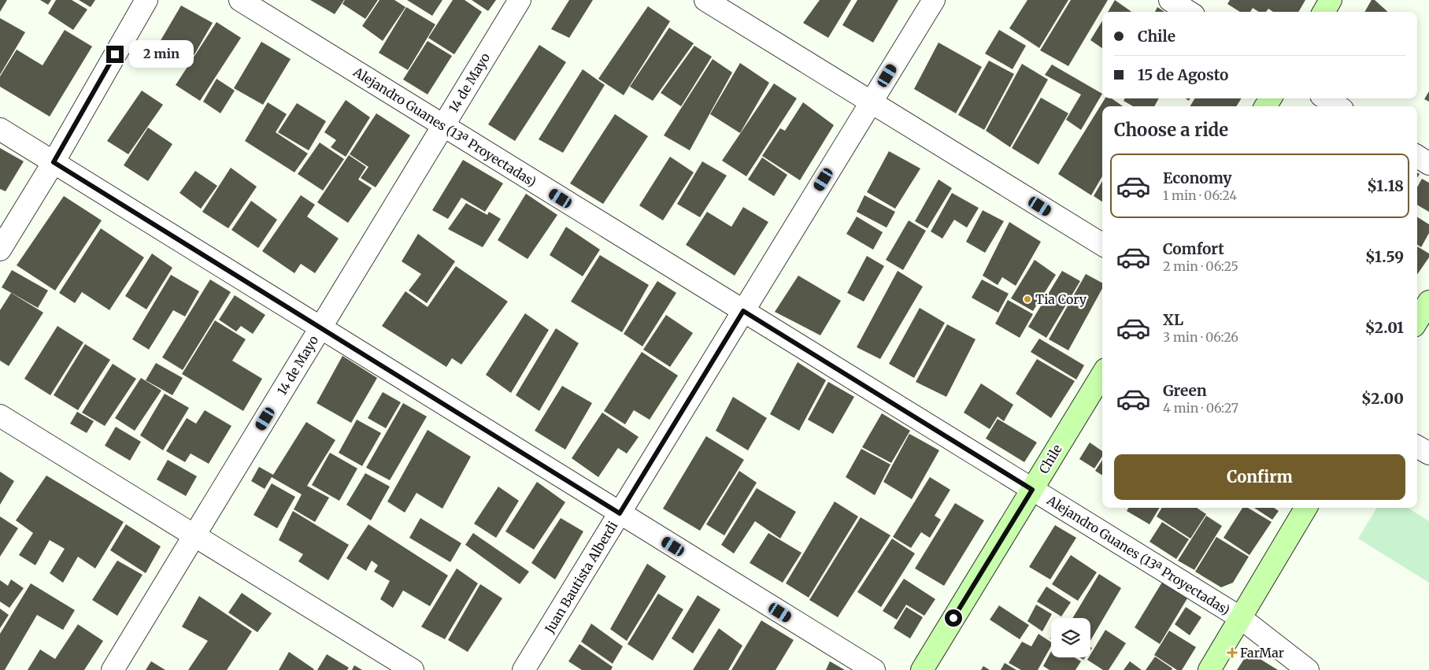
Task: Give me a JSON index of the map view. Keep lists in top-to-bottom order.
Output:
{
  "streets": {
    "street": [
      "14 de Mayo",
      "Alejandro Guanes (13ª Proyectadas)",
      "Chile",
      "Juan Bautista Alberdi"
    ]
  },
  "crossings": [
    ["14 de Mayo", "Alejandro Guanes (13ª Proyectadas)"],
    ["Alejandro Guanes (13ª Proyectadas)", "Chile"],
    ["Alejandro Guanes (13ª Proyectadas)", "Juan Bautista Alberdi"]
  ],
  "places": {
    "other": ["Tia Cory"],
    "health": ["FarMar"]
  },
  "page": {
    "banner": ["Chile", "15 de Agosto"],
    "bubble": "2 min",
    "heading": "Choose a ride",
    "list": [
      {
        "name": "Economy",
        "note": "1 min · 06:24",
        "value": "$1.18"
      },
      {
        "name": "Comfort",
        "note": "2 min · 06:25",
        "value": "$1.59"
      },
      {
        "name": "XL",
        "note": "3 min · 06:26",
        "value": "$2.01"
      },
      {
        "name": "Green",
        "note": "4 min · 06:27",
        "value": "$2.00"
      }
    ],
    "buttons": "Confirm"
  }
}
